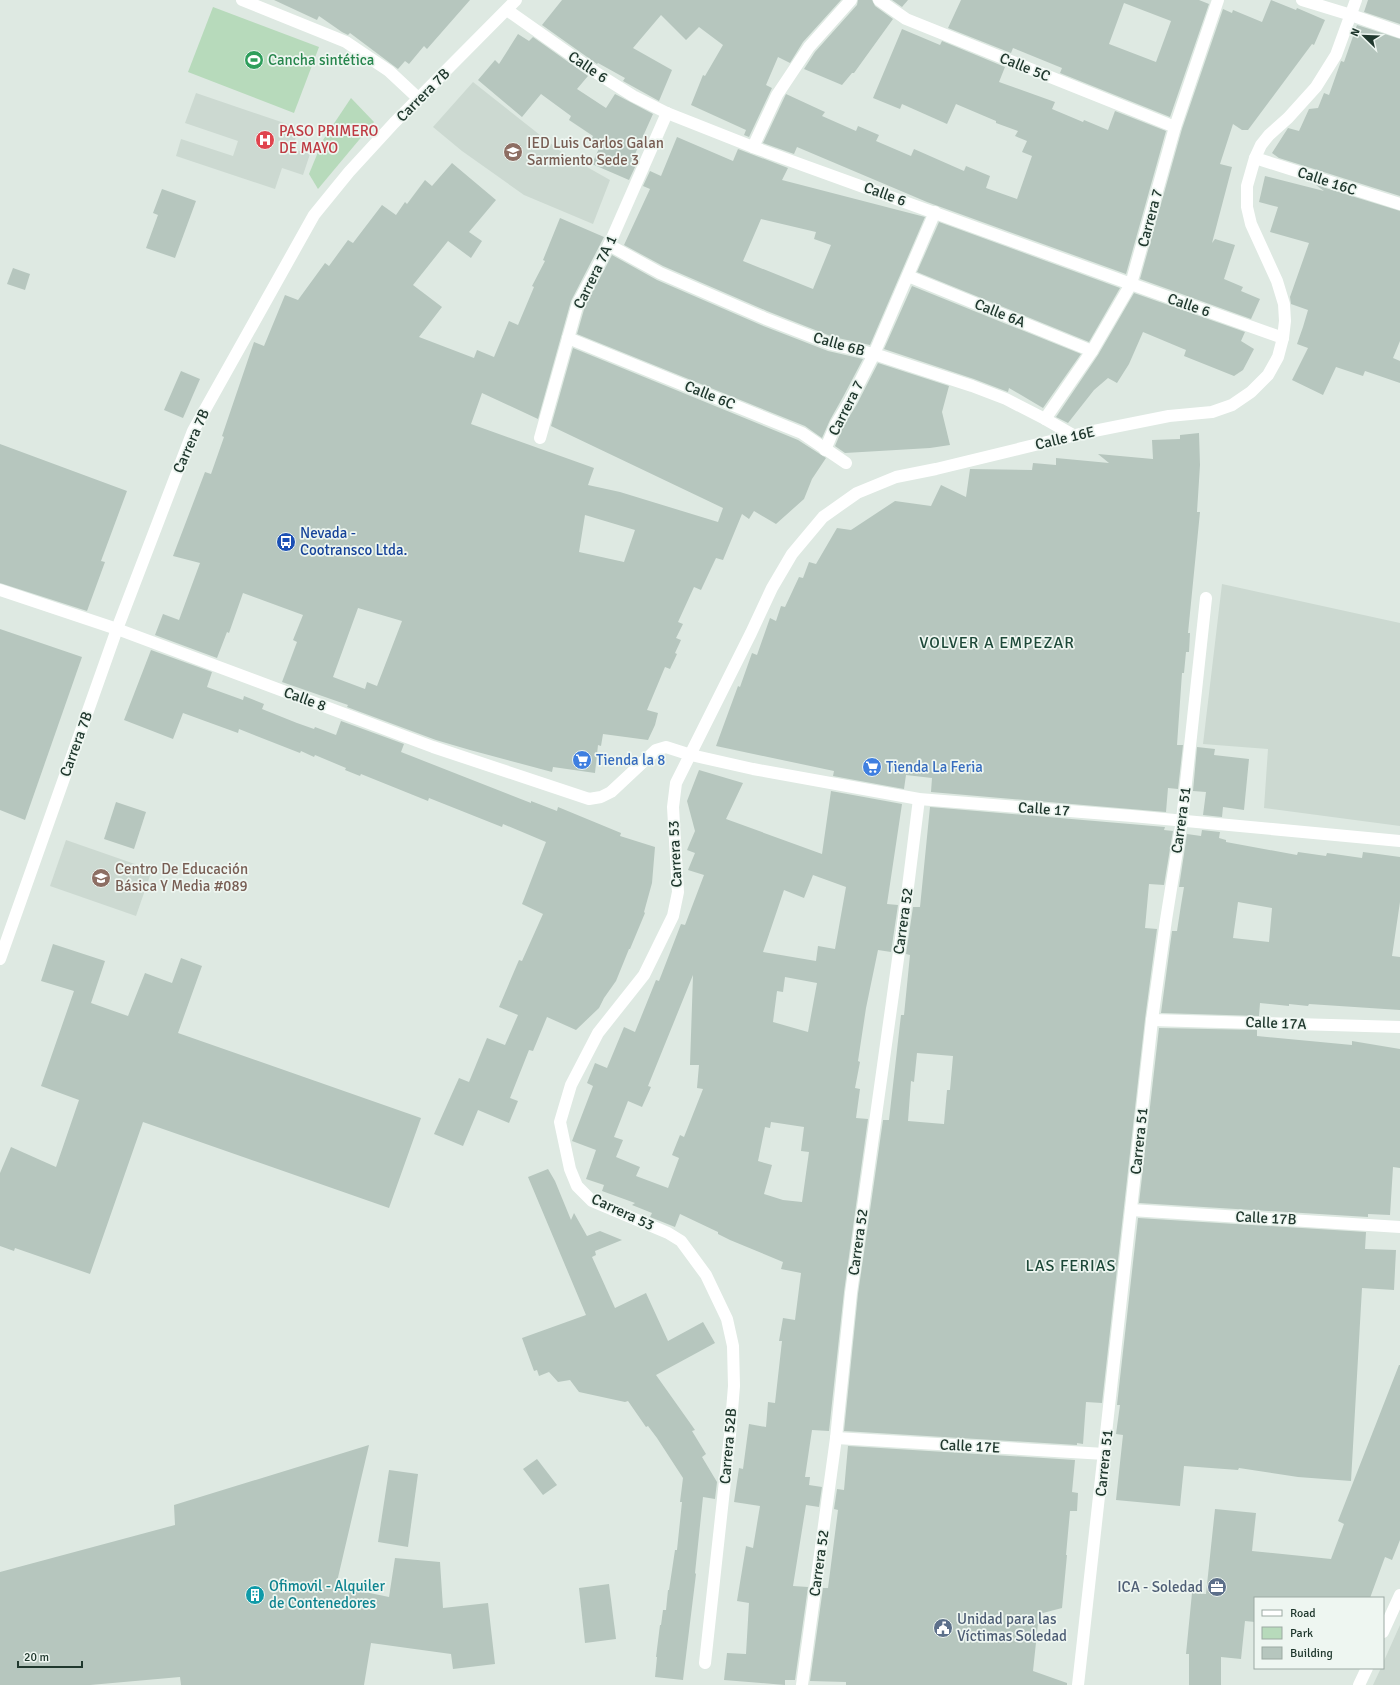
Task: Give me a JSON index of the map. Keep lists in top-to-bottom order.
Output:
{
  "streets": {
    "street": [
      "Calle 6",
      "Calle 5C",
      "Carrera 7B",
      "Calle 16C",
      "Carrera 7",
      "Carrera 7A 1",
      "Calle 6A",
      "Calle 6B",
      "Calle 6C",
      "Calle 16E",
      "Calle 8",
      "Calle 17",
      "Carrera 51",
      "Carrera 53",
      "Carrera 52",
      "Calle 17A",
      "Calle 17B",
      "Carrera 52B",
      "Calle 17E"
    ]
  },
  "crossings": [
    ["Calle 6", "Carrera 7B"],
    ["Calle 6", "Carrera 7"],
    ["Calle 6", "Carrera 7A 1"],
    ["Calle 6", "Calle 16E"],
    ["Calle 5C", "Carrera 7"],
    ["Carrera 7B", "Calle 8"],
    ["Calle 16C", "Calle 16E"],
    ["Carrera 7", "Calle 6A"],
    ["Carrera 7", "Calle 6B"],
    ["Carrera 7", "Calle 6C"],
    ["Carrera 7A 1", "Calle 6B"],
    ["Carrera 7A 1", "Calle 6C"],
    ["Calle 6B", "Calle 16E"],
    ["Calle 16E", "Carrera 53"],
    ["Calle 8", "Calle 17"],
    ["Calle 17", "Carrera 51"],
    ["Calle 17", "Carrera 53"],
    ["Calle 17", "Carrera 52"],
    ["Carrera 51", "Calle 17A"],
    ["Carrera 51", "Calle 17B"],
    ["Carrera 51", "Calle 17E"],
    ["Carrera 53", "Carrera 52B"],
    ["Carrera 52", "Calle 17E"]
  ],
  "districts": ["VOLVER A EMPEZAR", "LAS FERIAS"],
  "places": {
    "sports": ["Cancha sintética"],
    "hospital": ["PASO PRIMERO DE MAYO"],
    "school or university": ["IED Luis Carlos Galan Sarmiento Sede 3", "Centro De Educación Básica Y Media #089"],
    "bus stop": ["Nevada - Cootransco Ltda."],
    "supermarket": ["Tienda la 8", "Tienda La Feria"],
    "office": ["ICA - Soledad"],
    "building": ["Ofimovil - Alquiler de Contenedores"],
    "public building": ["Unidad para las Víctimas Soledad"]
  },
  "legend": ["Road", "Park", "Building"],
  "scale_bar": "20 m",
  "north": "top left"
}
